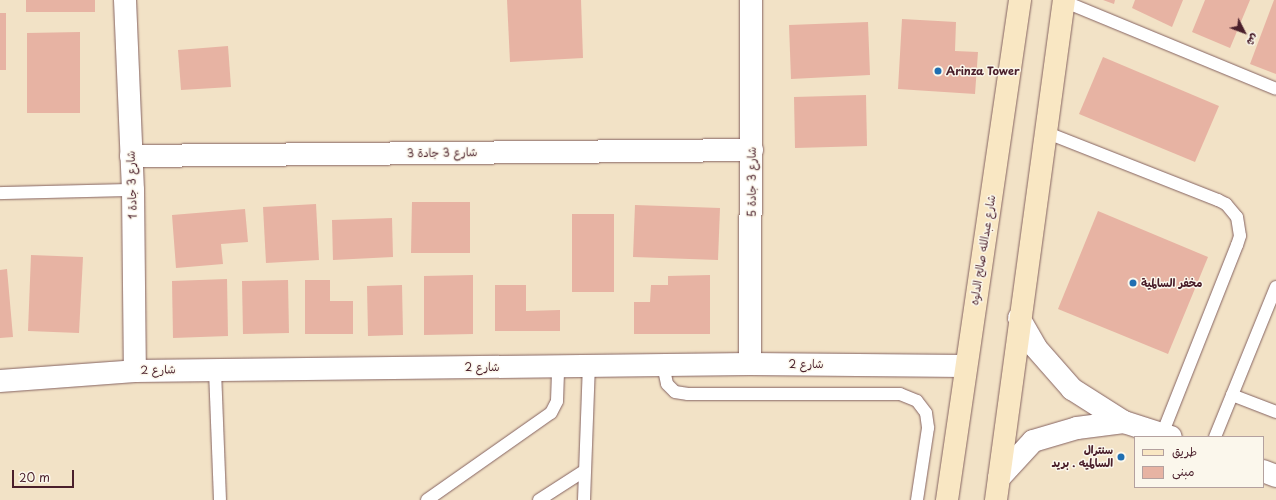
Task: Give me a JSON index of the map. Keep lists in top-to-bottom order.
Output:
{
  "streets": {
    "street": [
      "شارع 3 جادة 3",
      "شارع 3 جادة 5",
      "شارع 3 جادة 1",
      "شارع عبدالله صالح الدلوه",
      "شارع 2"
    ]
  },
  "crossings": [
    ["شارع 3 جادة 3", "شارع 3 جادة 5"],
    ["شارع 3 جادة 3", "شارع 3 جادة 1"],
    ["شارع 3 جادة 5", "شارع 2"],
    ["شارع 3 جادة 1", "شارع 2"],
    ["شارع عبدالله صالح الدلوه", "شارع 2"]
  ],
  "places": ["Arinza Tower", "مخفر السالمية", "سنترال السالميه . بريد"],
  "legend": ["طريق", "مبنى"],
  "scale_bar": "20 m",
  "north": "bottom right"
}
